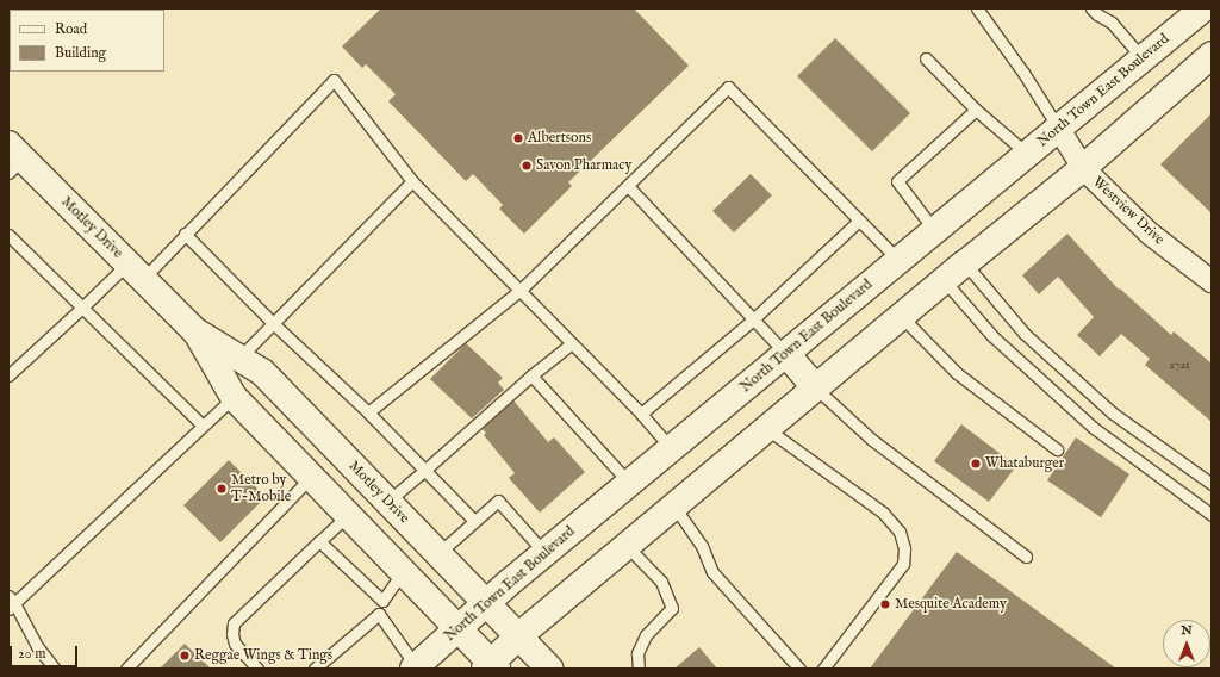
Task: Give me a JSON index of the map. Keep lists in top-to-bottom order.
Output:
{
  "streets": {
    "main road": ["North Town East Boulevard", "Motley Drive"],
    "street": ["Westview Drive"]
  },
  "crossings": [
    ["North Town East Boulevard", "Westview Drive"],
    ["North Town East Boulevard", "Motley Drive"]
  ],
  "places": [
    "Albertsons",
    "Savon Pharmacy",
    "Whataburger",
    "Metro by T-Mobile",
    "Mesquite Academy",
    "Reggae Wings & Tings"
  ],
  "house_numbers": ["2721"],
  "legend": ["Road", "Building"],
  "scale_bar": "20 m",
  "north": "top"
}
